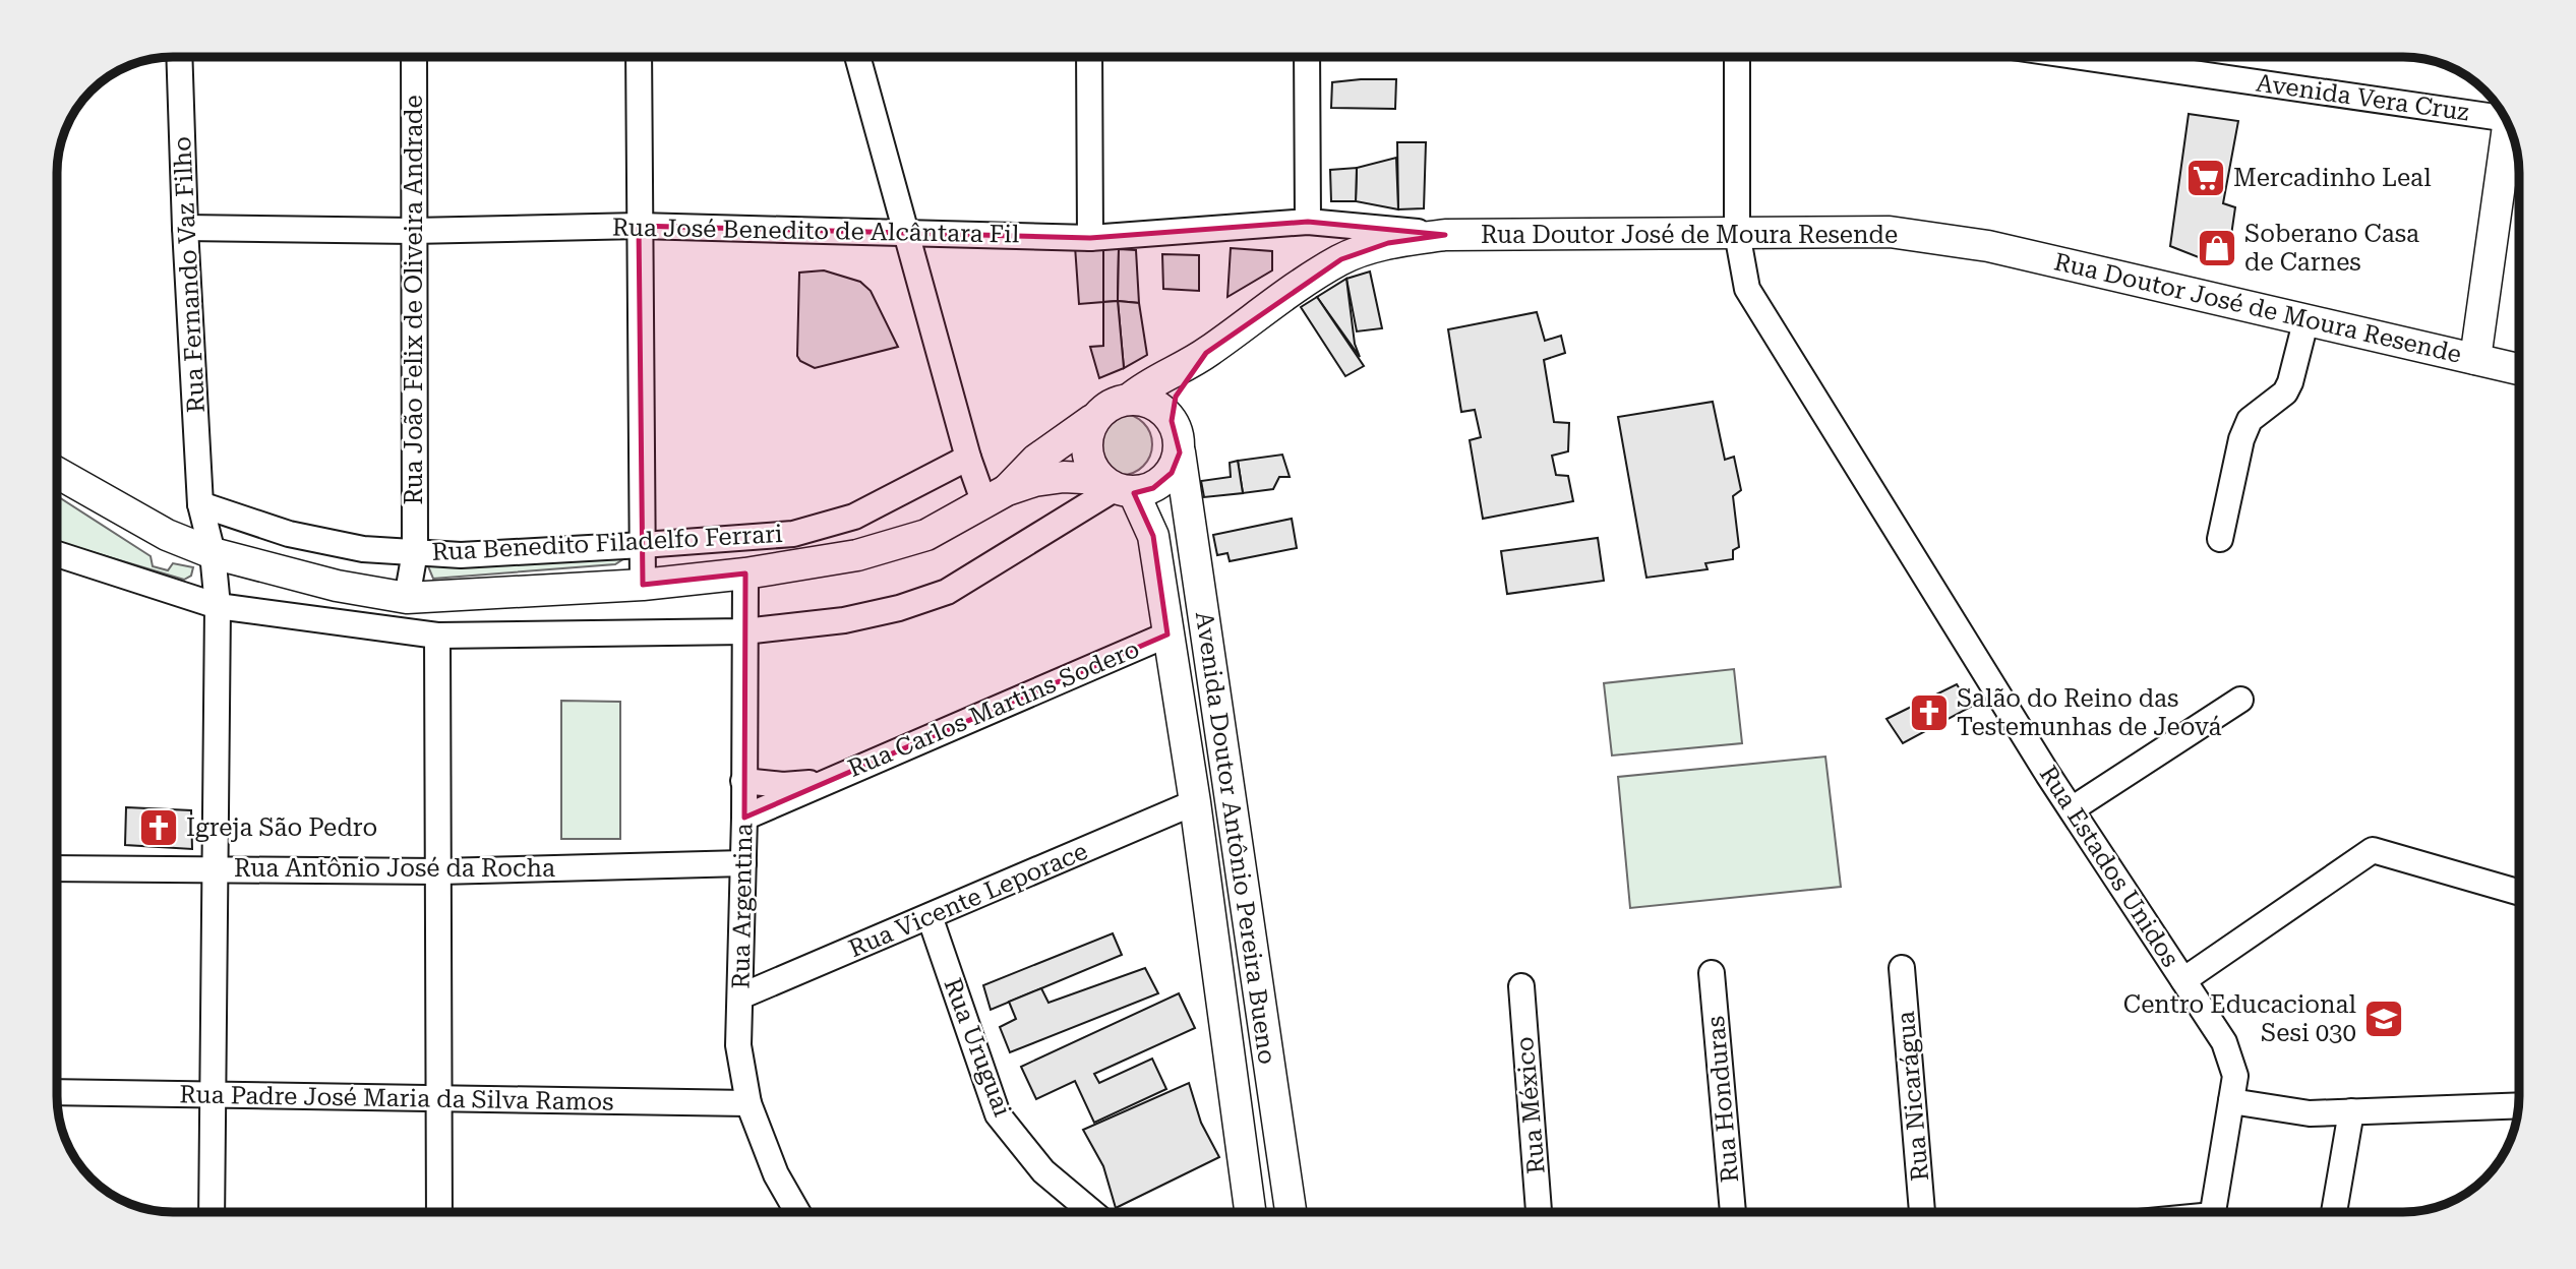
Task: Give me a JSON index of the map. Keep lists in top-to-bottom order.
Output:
{
  "streets": {
    "main road": ["Rua Doutor José de Moura Resende", "Avenida Doutor Antônio Pereira Bueno"],
    "street": [
      "Avenida Vera Cruz",
      "Rua José Benedito de Alcântara Fil",
      "Rua Fernando Vaz Filho",
      "Rua João Felix de Oliveira Andrade",
      "Rua Benedito Filadelfo Ferrari",
      "Rua Carlos Martins Sodero",
      "Rua Estados Unidos",
      "Rua Antônio José da Rocha",
      "Rua Vicente Leporace",
      "Rua Argentina",
      "Rua Uruguai",
      "Rua Nicarágua",
      "Rua Padre José Maria da Silva Ramos",
      "Rua Honduras",
      "Rua México"
    ]
  },
  "crossings": [
    ["Rua José Benedito de Alcântara Fil", "Rua Doutor José de Moura Resende"],
    ["Rua José Benedito de Alcântara Fil", "Rua Fernando Vaz Filho"],
    ["Rua José Benedito de Alcântara Fil", "Rua João Felix de Oliveira Andrade"],
    ["Rua Doutor José de Moura Resende", "Avenida Doutor Antônio Pereira Bueno"],
    ["Rua Doutor José de Moura Resende", "Rua Estados Unidos"],
    ["Rua Fernando Vaz Filho", "Rua Benedito Filadelfo Ferrari"],
    ["Rua João Felix de Oliveira Andrade", "Rua Benedito Filadelfo Ferrari"],
    ["Rua Carlos Martins Sodero", "Avenida Doutor Antônio Pereira Bueno"],
    ["Rua Carlos Martins Sodero", "Rua Argentina"],
    ["Avenida Doutor Antônio Pereira Bueno", "Rua Vicente Leporace"],
    ["Rua Antônio José da Rocha", "Rua Argentina"],
    ["Rua Vicente Leporace", "Rua Argentina"],
    ["Rua Vicente Leporace", "Rua Uruguai"],
    ["Rua Argentina", "Rua Padre José Maria da Silva Ramos"]
  ],
  "places": {
    "supermarket": ["Mercadinho Leal"],
    "shop": ["Soberano Casa de Carnes"],
    "church": ["Salão do Reino das Testemunhas de Jeová", "Igreja São Pedro"],
    "school or university": ["Centro Educacional Sesi 030"]
  }
}
